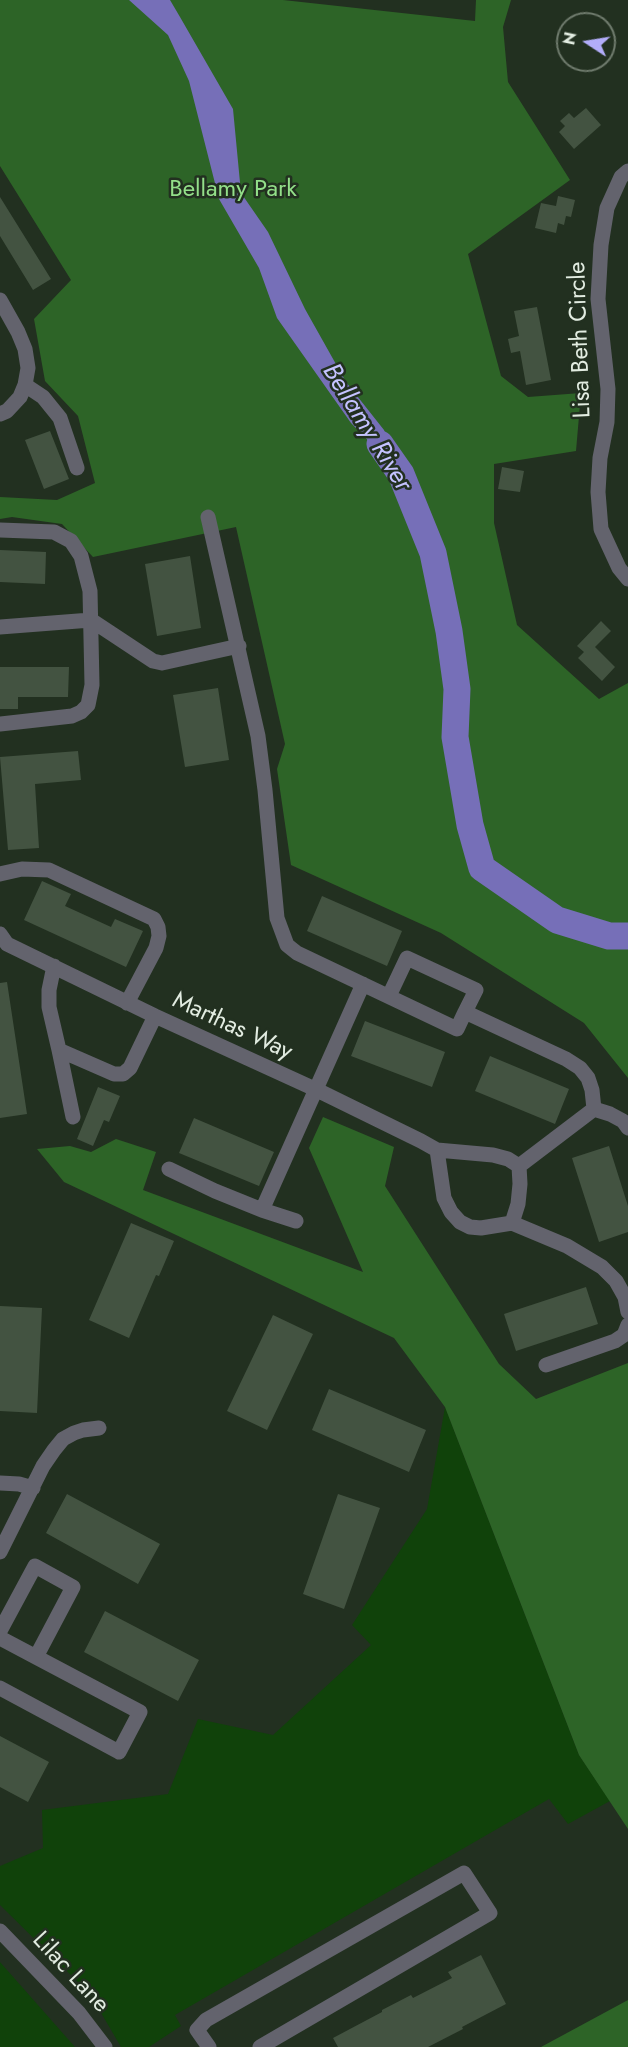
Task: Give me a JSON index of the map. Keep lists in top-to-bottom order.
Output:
{
  "streets": {
    "street": ["Lisa Beth Circle", "Marthas Way", "Lilac Lane"]
  },
  "water": ["Bellamy River"],
  "parks": ["Bellamy Park"],
  "north": "left"
}
